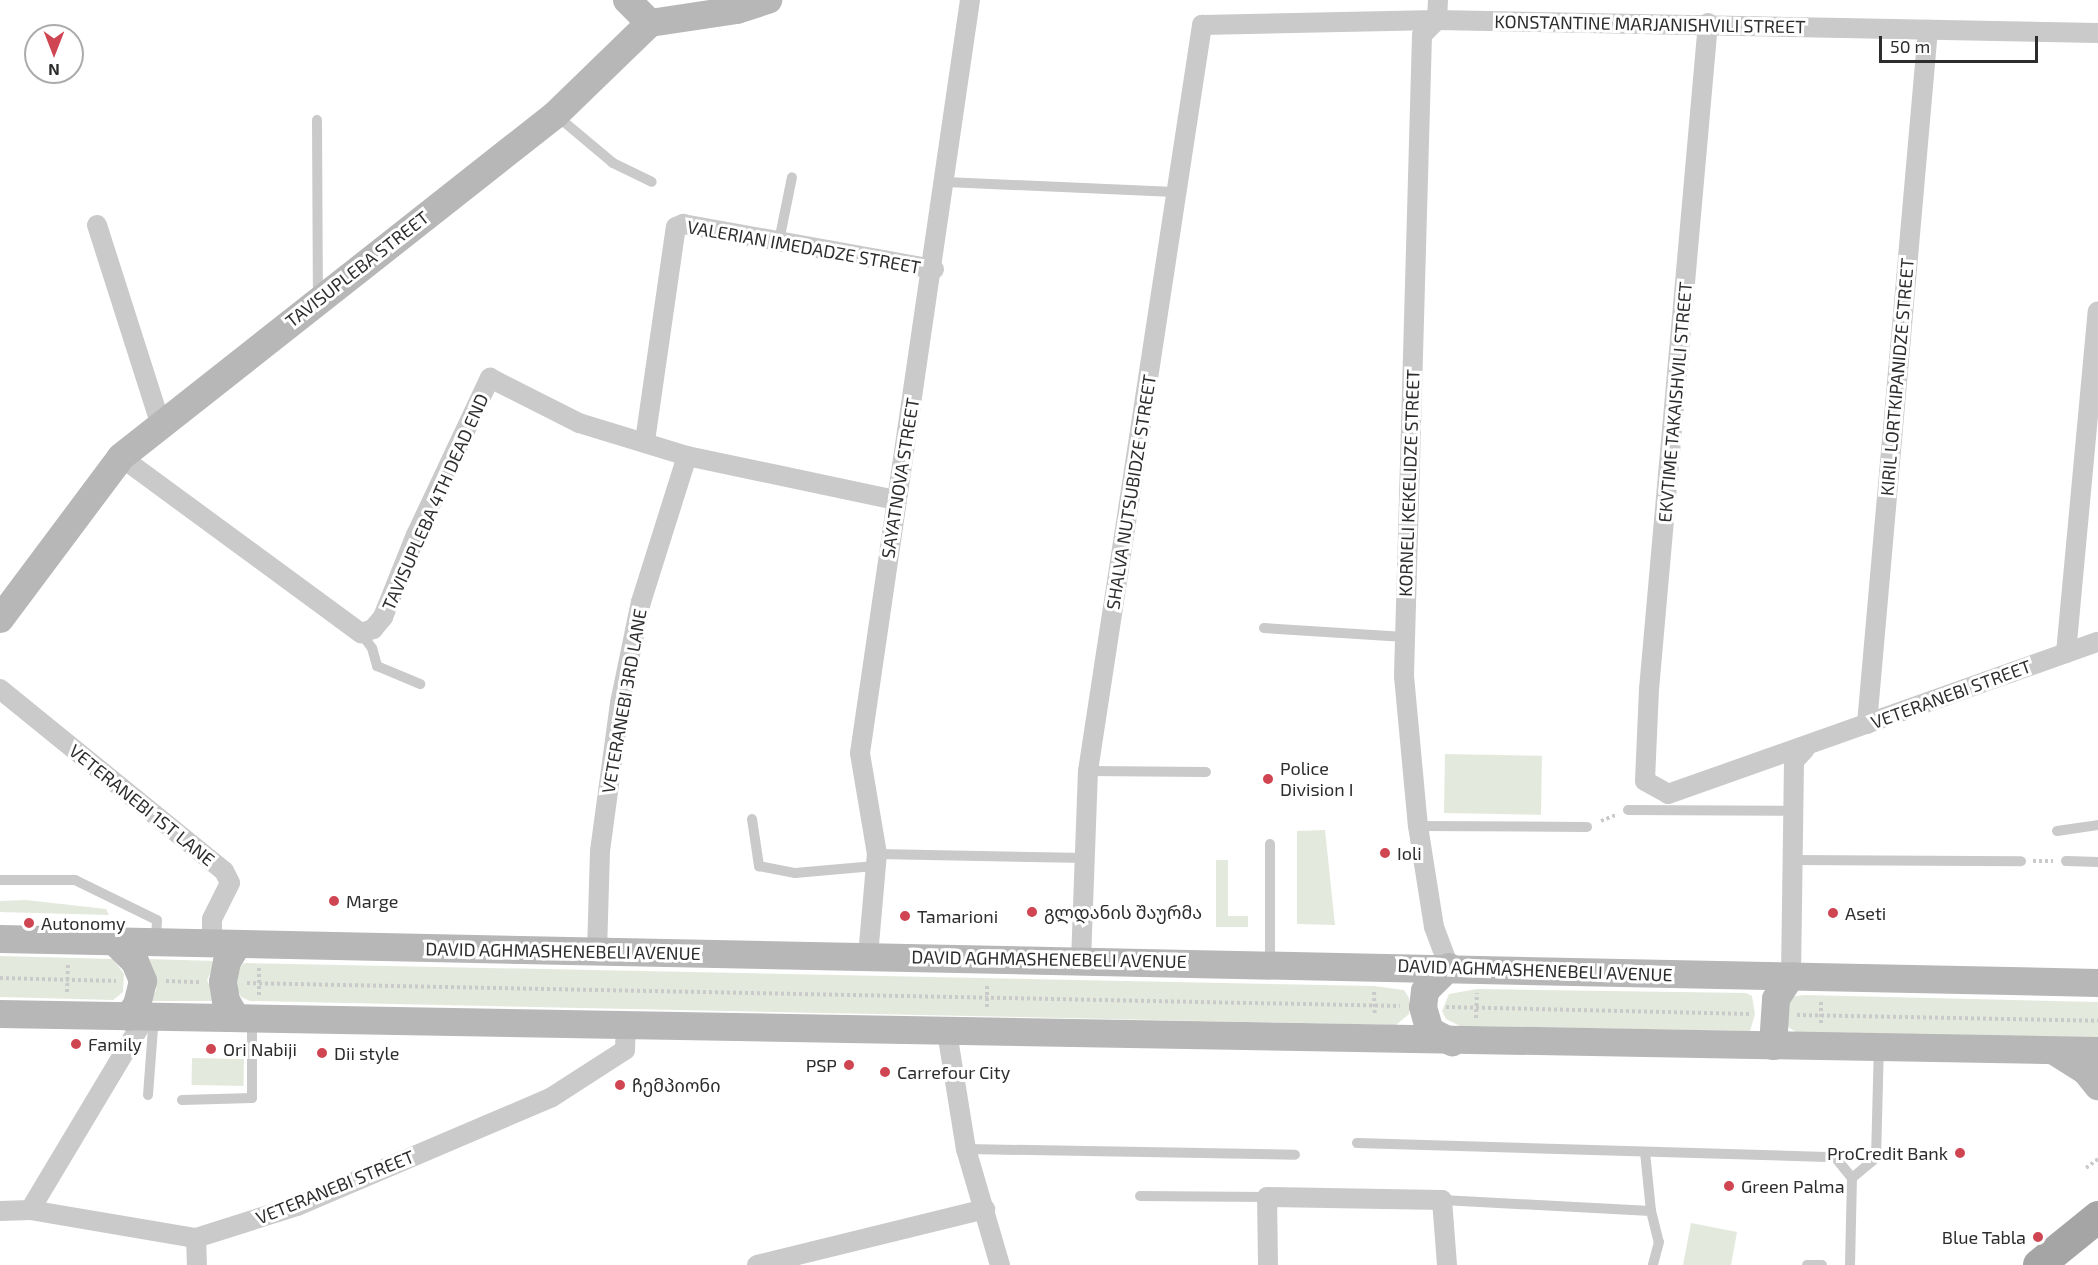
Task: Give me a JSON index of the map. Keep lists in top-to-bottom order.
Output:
{
  "streets": {
    "main road": ["TAVISUPLEBA STREET", "DAVID AGHMASHENEBELI AVENUE"],
    "street": [
      "KONSTANTINE MARJANISHVILI STREET",
      "VALERIAN IMEDADZE STREET",
      "KIRIL LORTKIPANIDZE STREET",
      "EKVTIME TAKAISHVILI STREET",
      "SAYATNOVA STREET",
      "KORNELI KEKELIDZE STREET",
      "SHALVA NUTSUBIDZE STREET",
      "TAVISUPLEBA 4TH DEAD END",
      "VETERANEBI STREET",
      "VETERANEBI 3RD LANE",
      "VETERANEBI 1ST LANE"
    ]
  },
  "crossings": [
    ["KONSTANTINE MARJANISHVILI STREET", "KIRIL LORTKIPANIDZE STREET"],
    ["KONSTANTINE MARJANISHVILI STREET", "EKVTIME TAKAISHVILI STREET"],
    ["KONSTANTINE MARJANISHVILI STREET", "KORNELI KEKELIDZE STREET"],
    ["KONSTANTINE MARJANISHVILI STREET", "SHALVA NUTSUBIDZE STREET"],
    ["VALERIAN IMEDADZE STREET", "SAYATNOVA STREET"],
    ["VALERIAN IMEDADZE STREET", "TAVISUPLEBA 4TH DEAD END"],
    ["KIRIL LORTKIPANIDZE STREET", "VETERANEBI STREET"],
    ["EKVTIME TAKAISHVILI STREET", "VETERANEBI STREET"],
    ["SAYATNOVA STREET", "TAVISUPLEBA 4TH DEAD END"],
    ["SAYATNOVA STREET", "DAVID AGHMASHENEBELI AVENUE"],
    ["KORNELI KEKELIDZE STREET", "DAVID AGHMASHENEBELI AVENUE"],
    ["SHALVA NUTSUBIDZE STREET", "DAVID AGHMASHENEBELI AVENUE"],
    ["TAVISUPLEBA 4TH DEAD END", "VETERANEBI 3RD LANE"],
    ["VETERANEBI 3RD LANE", "DAVID AGHMASHENEBELI AVENUE"],
    ["VETERANEBI 1ST LANE", "DAVID AGHMASHENEBELI AVENUE"]
  ],
  "places": [
    "Police Division I",
    "Ioli",
    "Marge",
    "გლდანის შაურმა",
    "Aseti",
    "Tamarioni",
    "Autonomy",
    "Family",
    "Ori Nabiji",
    "Dii style",
    "PSP",
    "Carrefour City",
    "ჩემპიონი",
    "ProCredit Bank",
    "Green Palma",
    "Blue Tabla"
  ],
  "scale_bar": "50 m",
  "north": "bottom"
}
